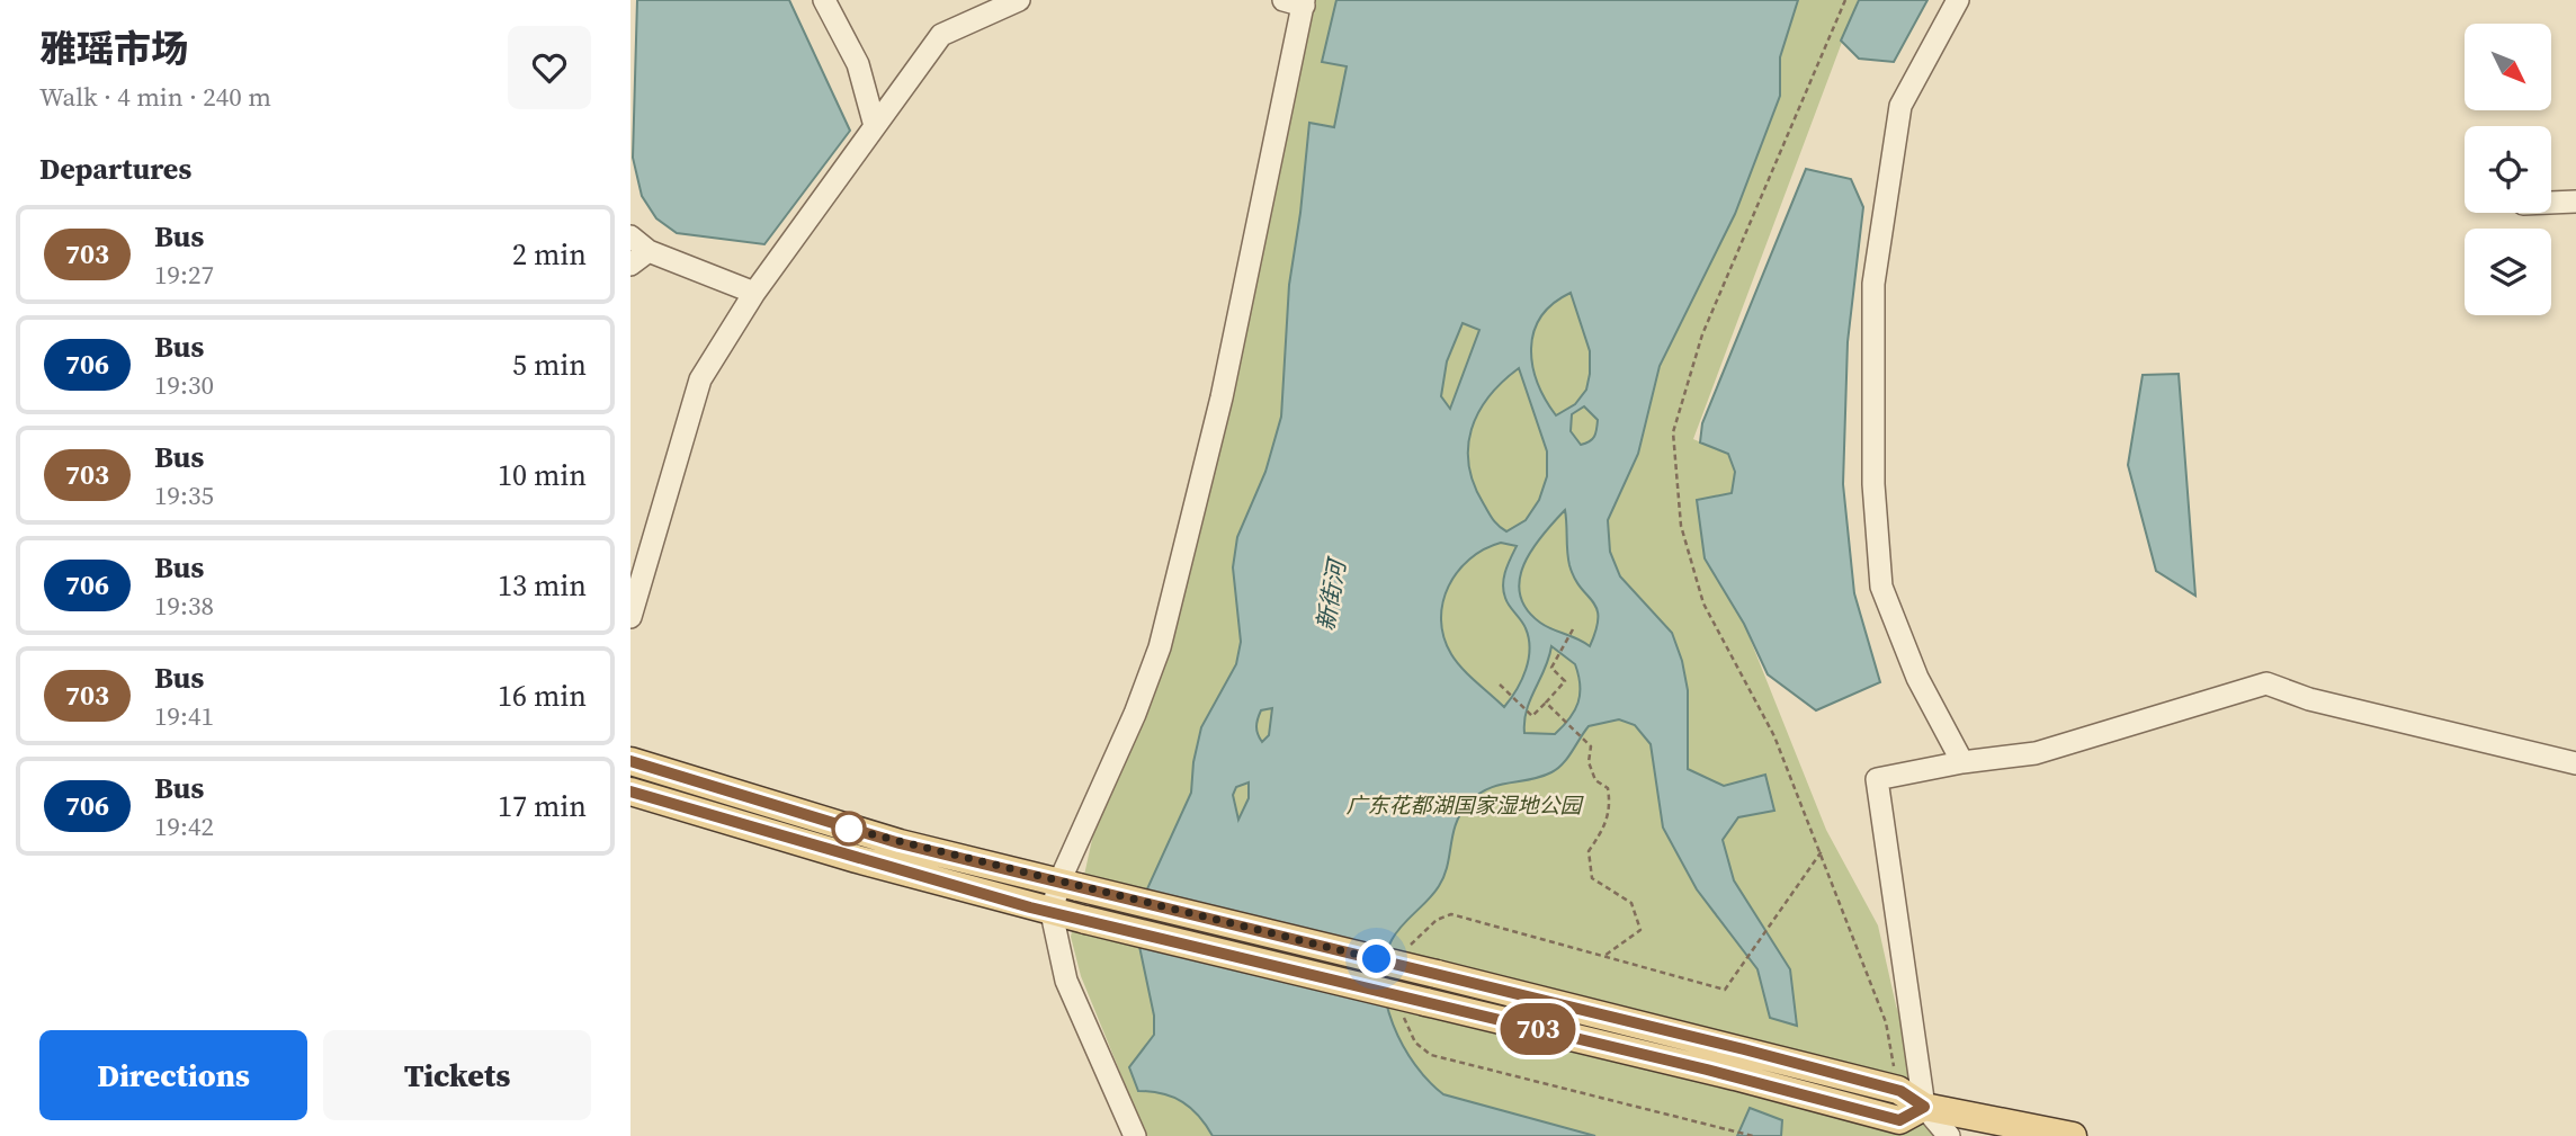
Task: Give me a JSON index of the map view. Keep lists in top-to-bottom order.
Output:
{
  "water": ["新街河"],
  "parks": ["广东花都湖国家湿地公园"],
  "lines": ["bus line 703"],
  "north": "bottom right",
  "page": {
    "heading": [
      ["雅瑶市场", "Walk · 4 min · 240 m"],
      "Departures"
    ],
    "on_map": "703",
    "list": [
      {
        "mark": "703",
        "name": "Bus",
        "note": "19:27",
        "value": "2 min"
      },
      {
        "mark": "706",
        "name": "Bus",
        "note": "19:30",
        "value": "5 min"
      },
      {
        "mark": "703",
        "name": "Bus",
        "note": "19:35",
        "value": "10 min"
      },
      {
        "mark": "706",
        "name": "Bus",
        "note": "19:38",
        "value": "13 min"
      },
      {
        "mark": "703",
        "name": "Bus",
        "note": "19:41",
        "value": "16 min"
      },
      {
        "mark": "706",
        "name": "Bus",
        "note": "19:42",
        "value": "17 min"
      }
    ],
    "buttons": ["Directions", "Tickets"]
  }
}
